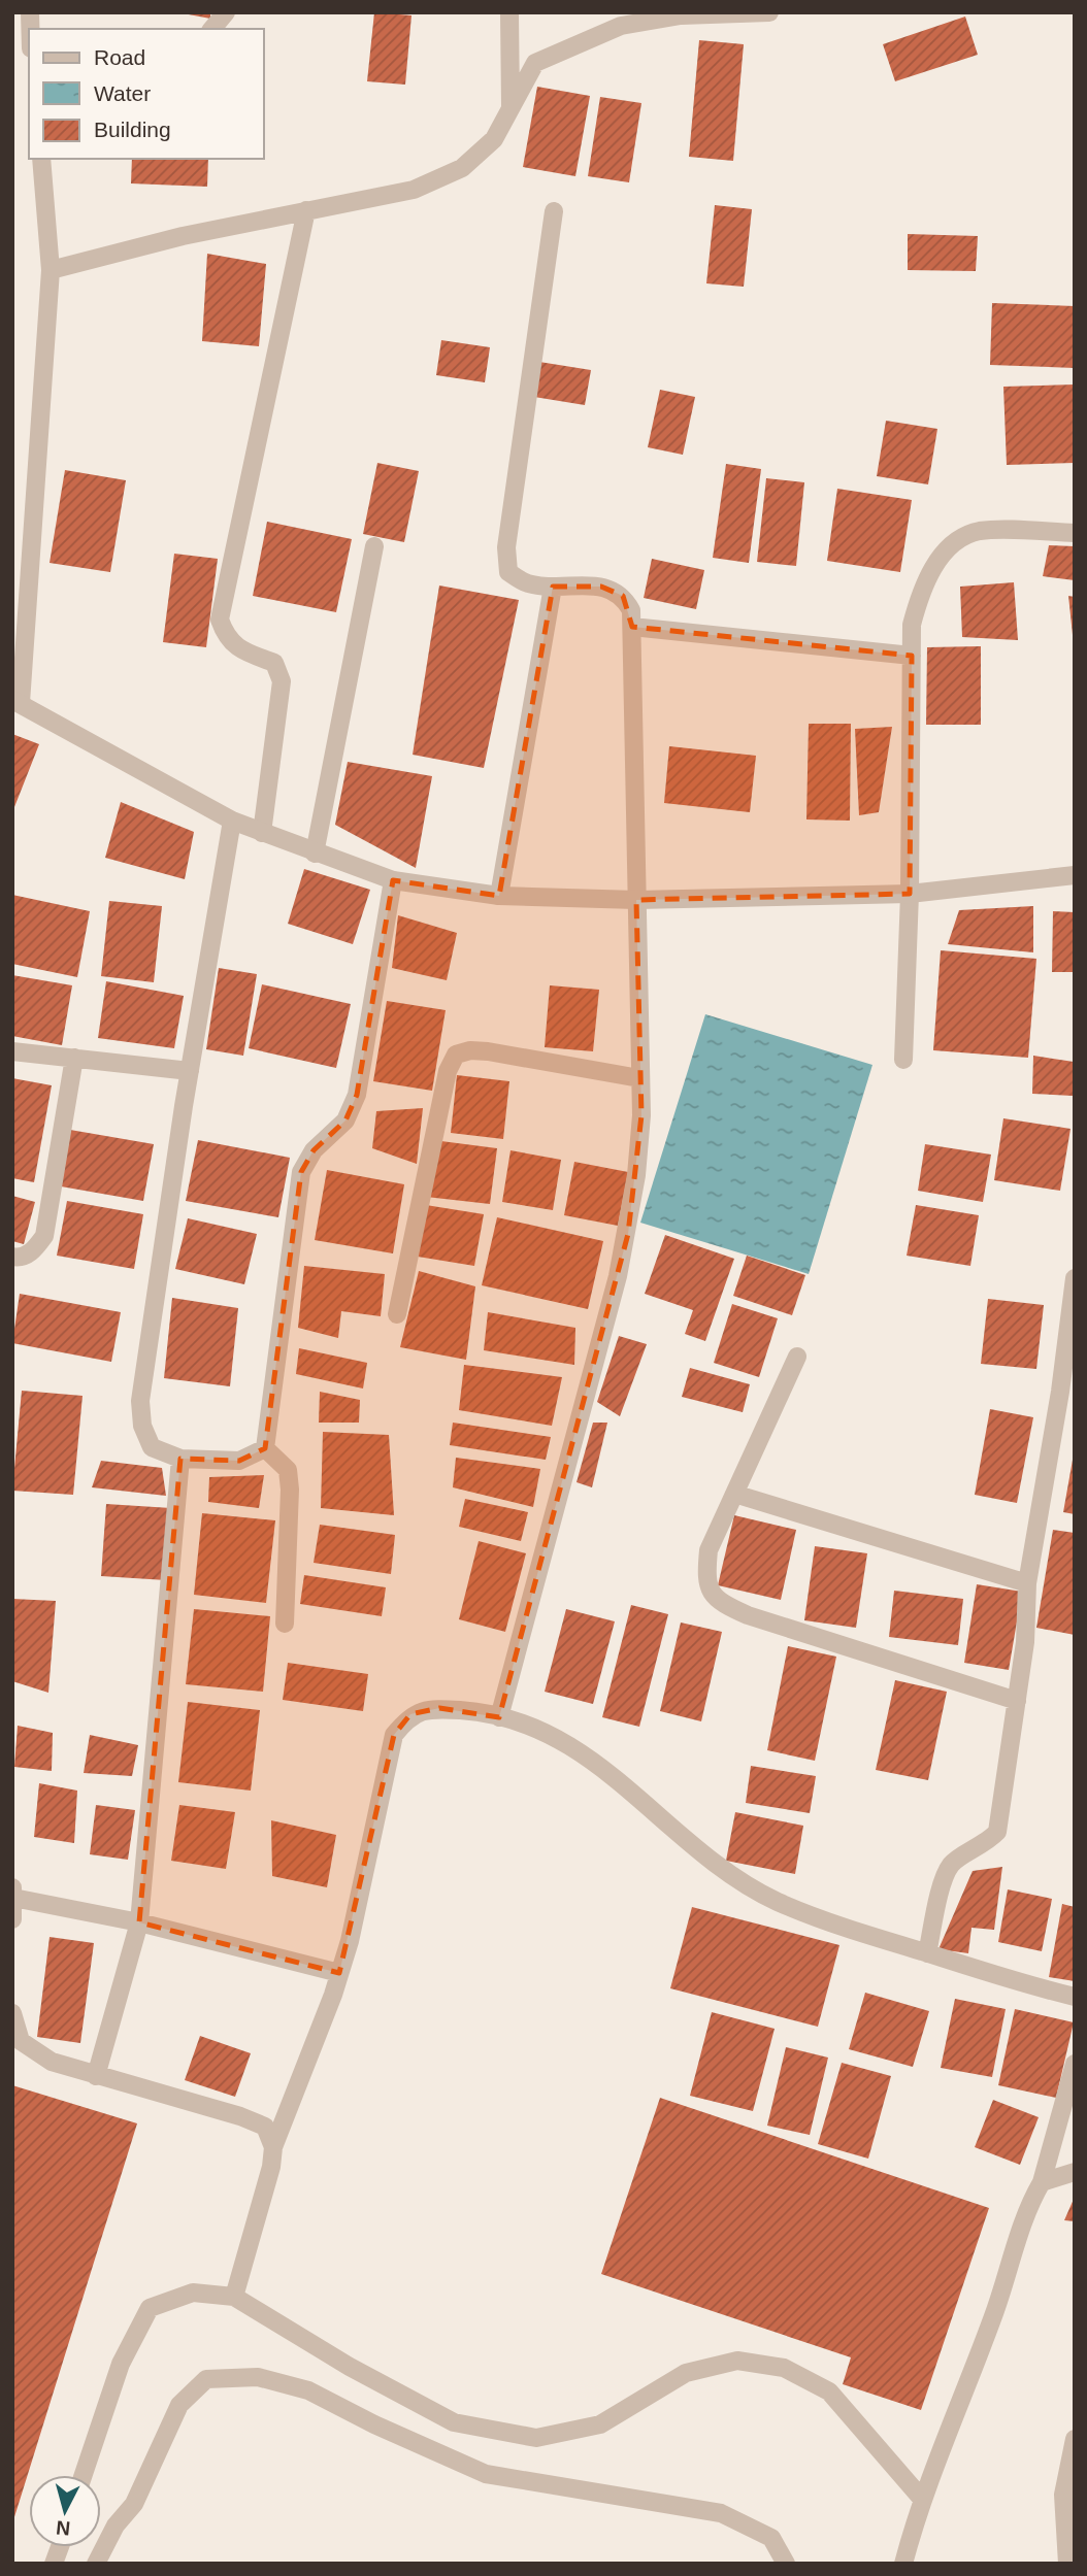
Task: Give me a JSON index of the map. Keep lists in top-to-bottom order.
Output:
{
  "legend": ["Road", "Water", "Building"],
  "north": "bottom"
}
